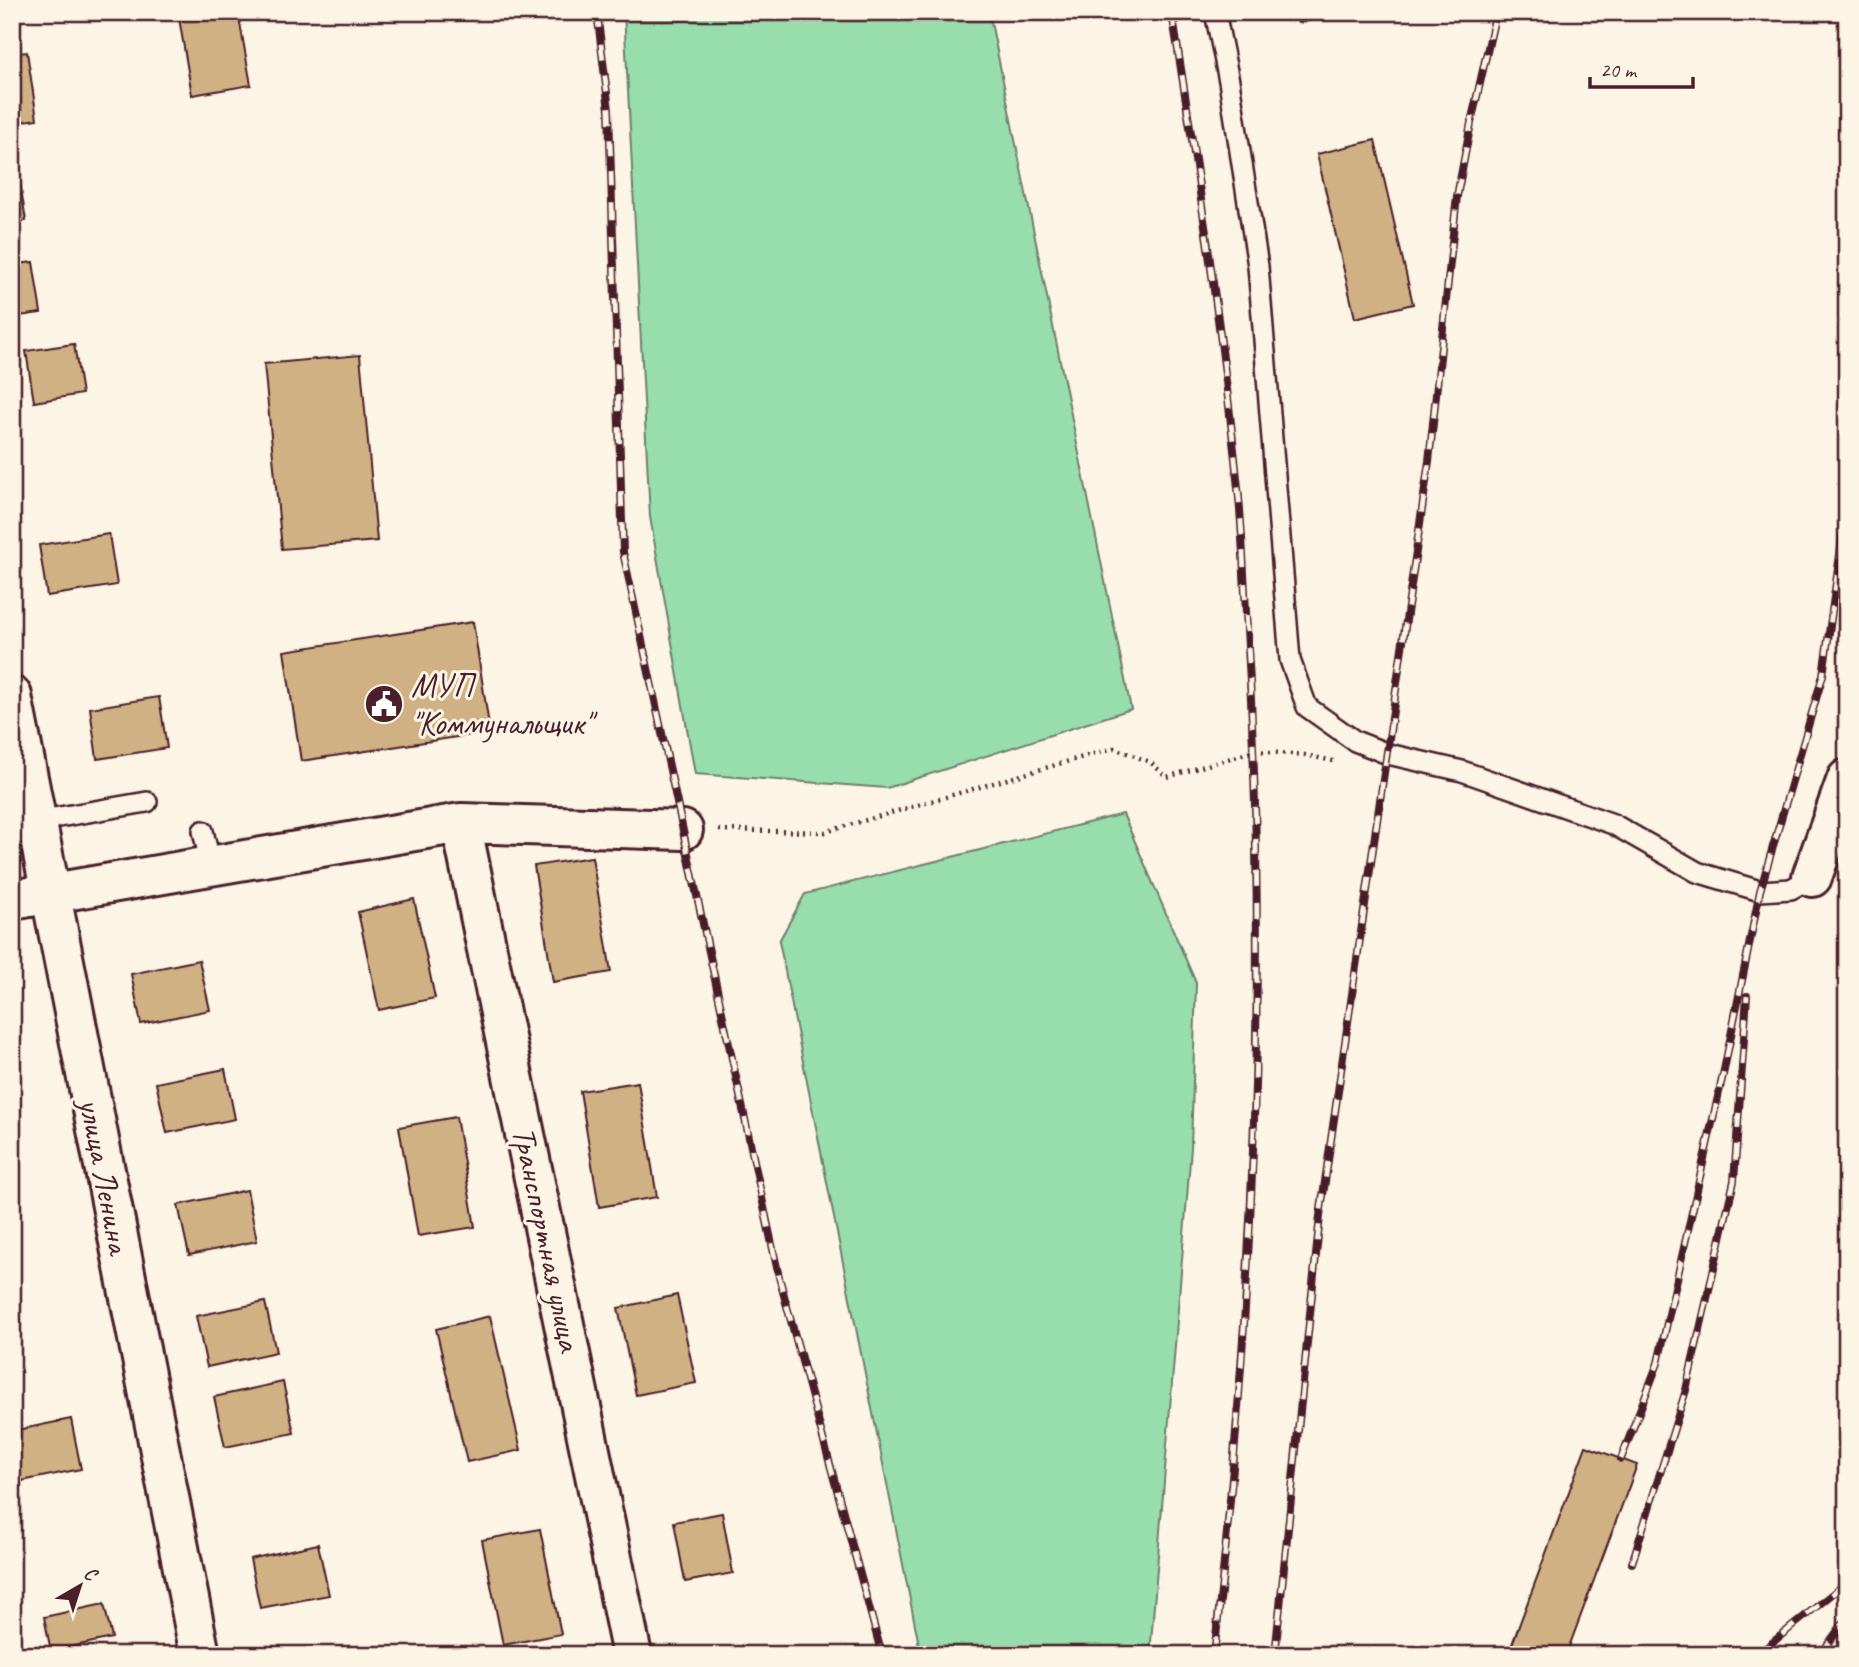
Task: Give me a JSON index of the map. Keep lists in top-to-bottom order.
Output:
{
  "streets": {
    "street": ["улица Ленина", "Транспортная улица"]
  },
  "places": {
    "public building": ["МУП \"Коммунальщик\""]
  },
  "scale_bar": "20 m",
  "north": "top right"
}
